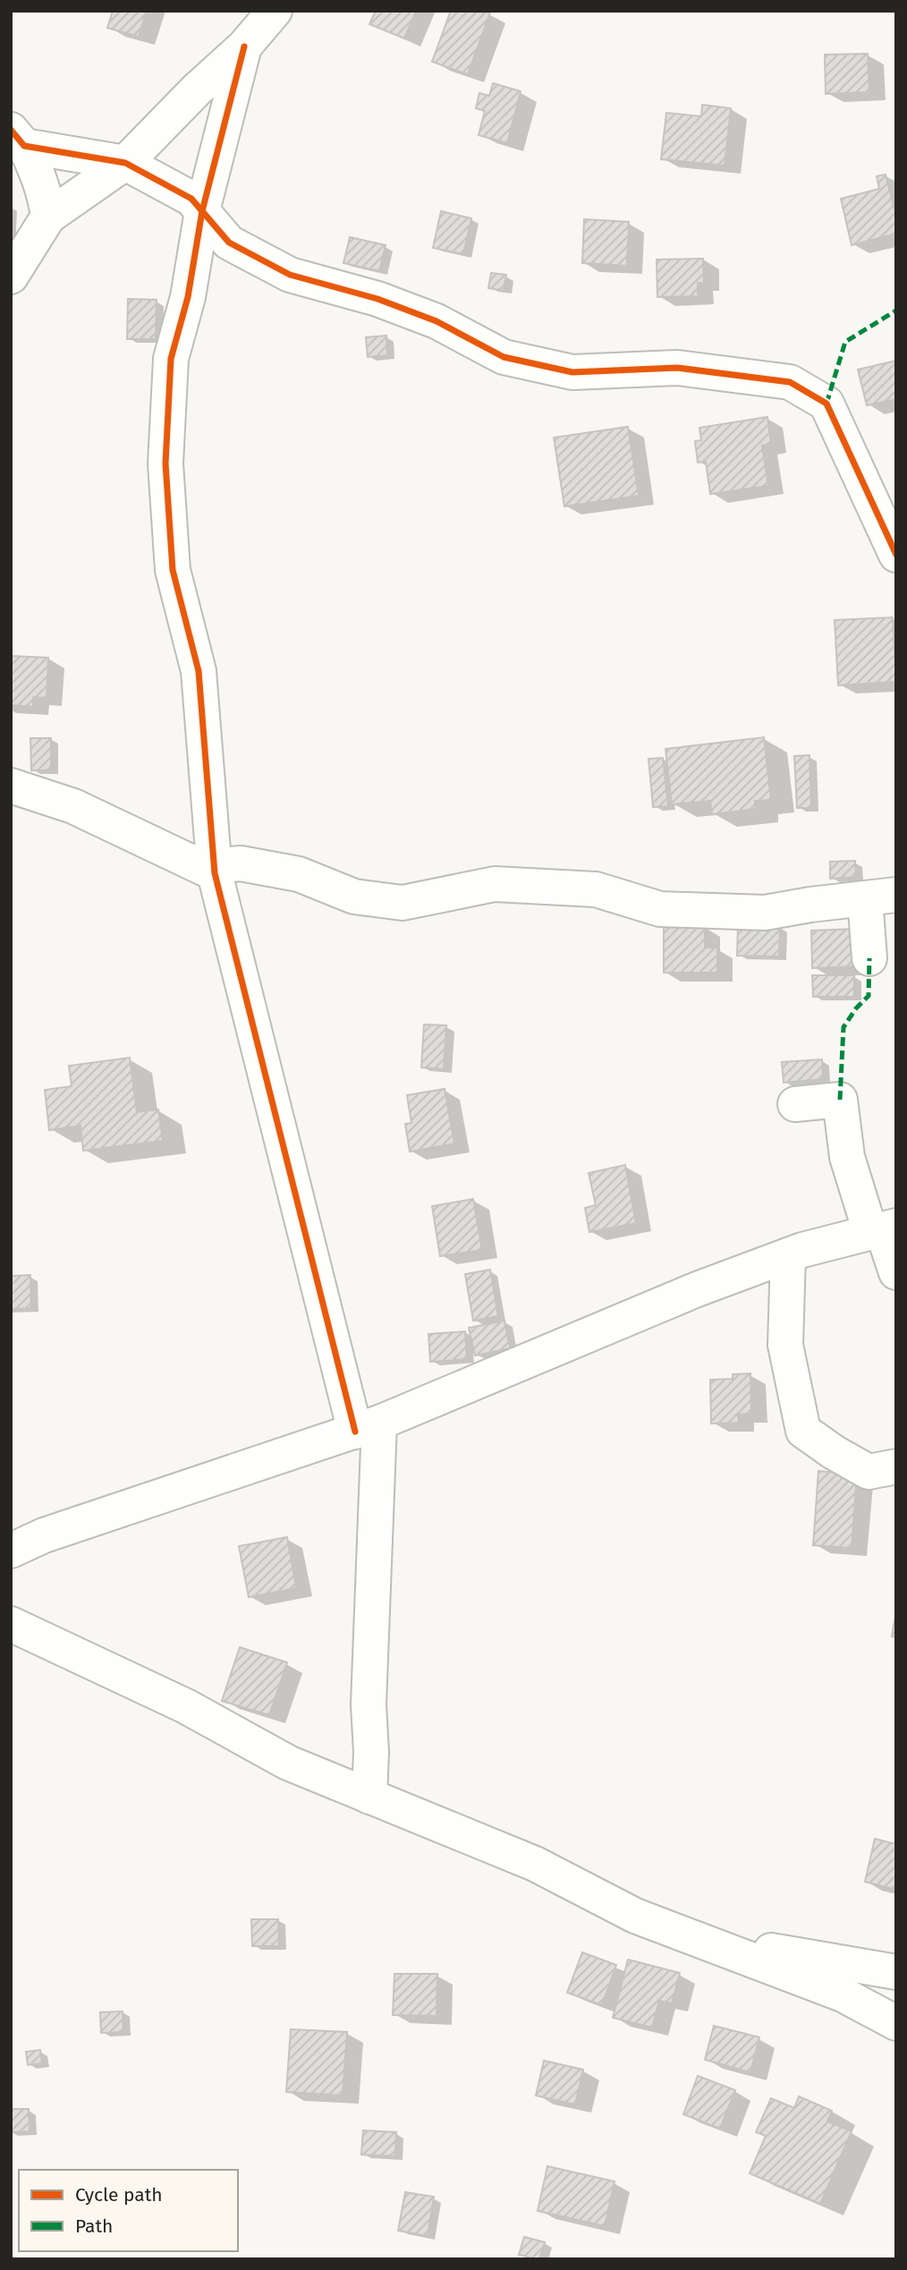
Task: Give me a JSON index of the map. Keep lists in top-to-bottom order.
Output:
{
  "legend": ["Cycle path", "Path"]
}
